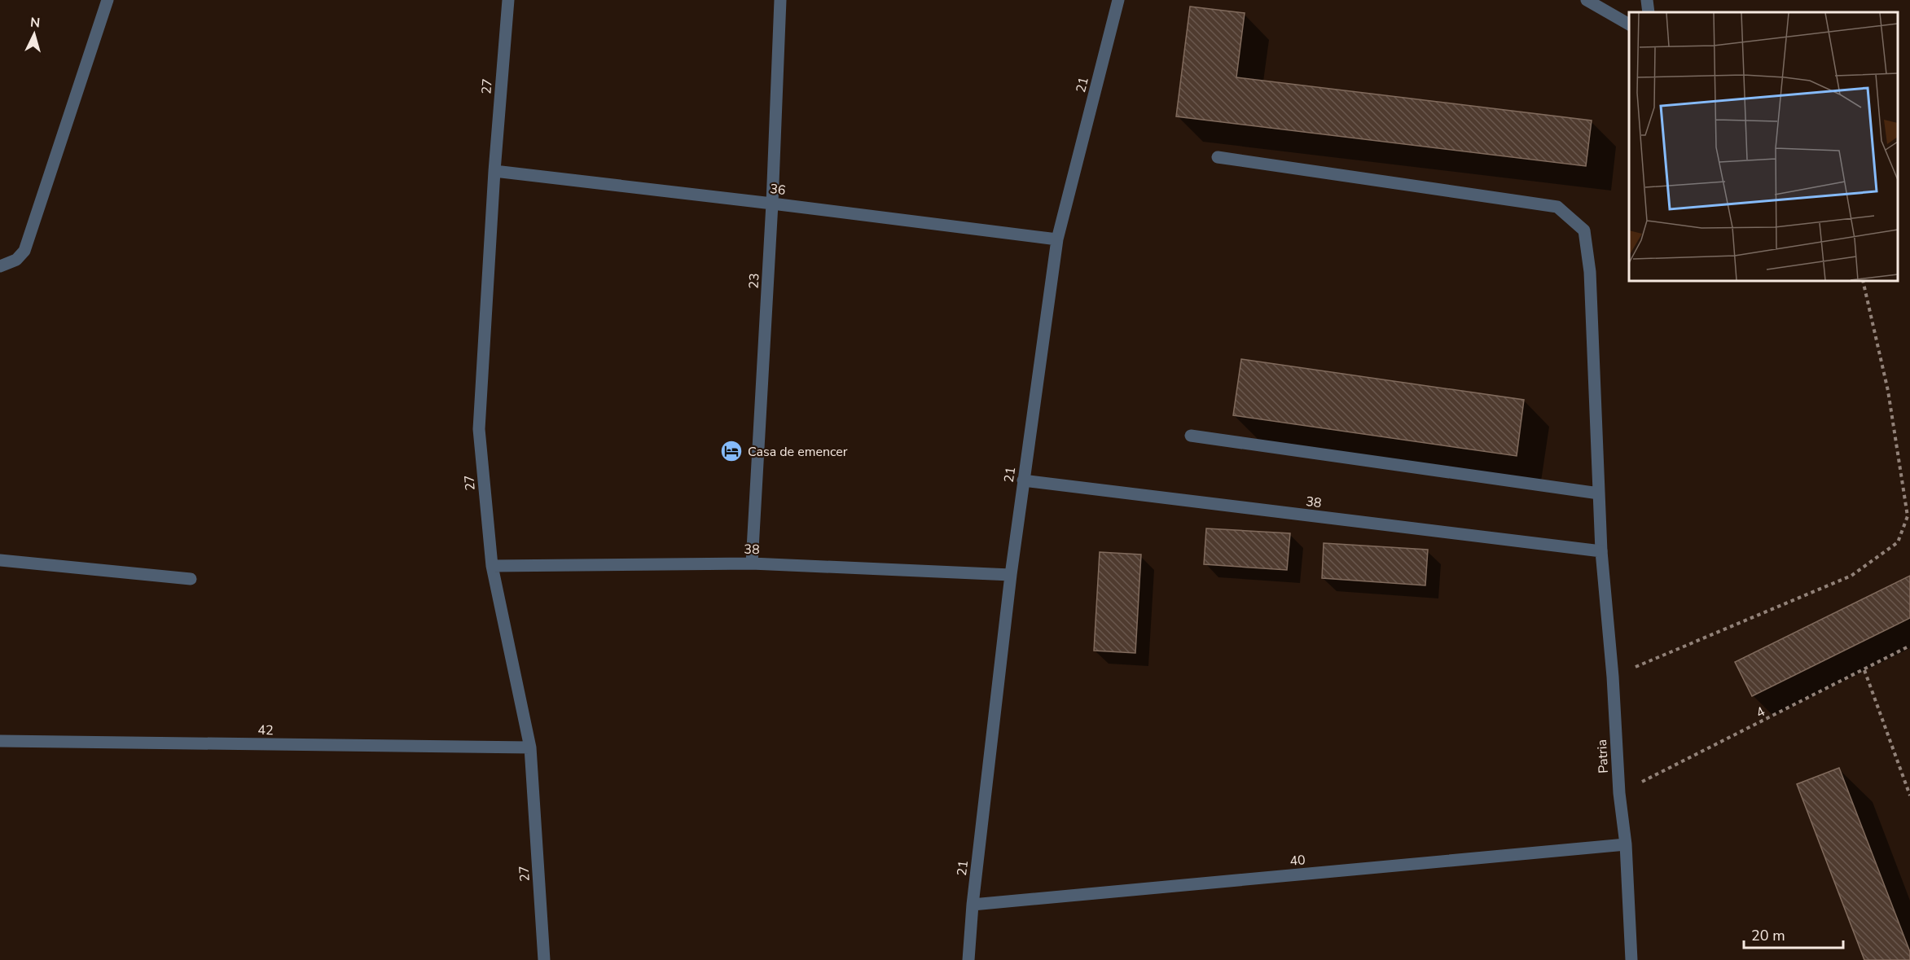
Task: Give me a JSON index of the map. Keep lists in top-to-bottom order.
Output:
{
  "streets": {
    "street": [
      "21",
      "27",
      "36",
      "23",
      "38",
      "42",
      "Patria",
      "40"
    ],
    "path": ["4"]
  },
  "crossings": [
    ["21", "36"],
    ["21", "38"],
    ["21", "40"],
    ["27", "36"],
    ["27", "38"],
    ["27", "42"],
    ["36", "23"],
    ["23", "38"],
    ["38", "Patria"],
    ["4", "Patria"],
    ["Patria", "40"]
  ],
  "places": {
    "hotel": ["Casa de emencer"]
  },
  "scale_bar": "20 m",
  "north": "top"
}
